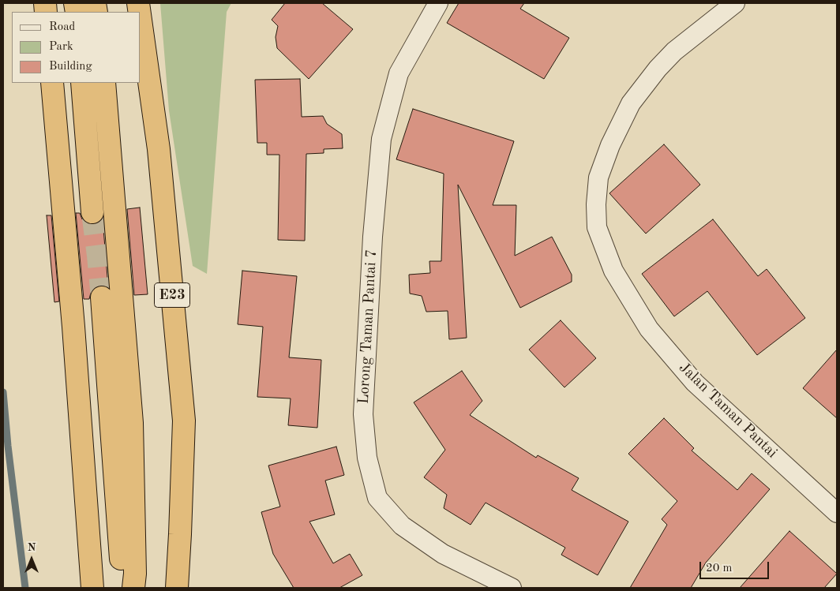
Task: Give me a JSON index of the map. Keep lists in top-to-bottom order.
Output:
{
  "streets": {
    "highway": ["E23"],
    "street": ["Lorong Taman Pantai 7", "Jalan Taman Pantai"]
  },
  "legend": ["Road", "Park", "Building"],
  "scale_bar": "20 m",
  "north": "top"
}
